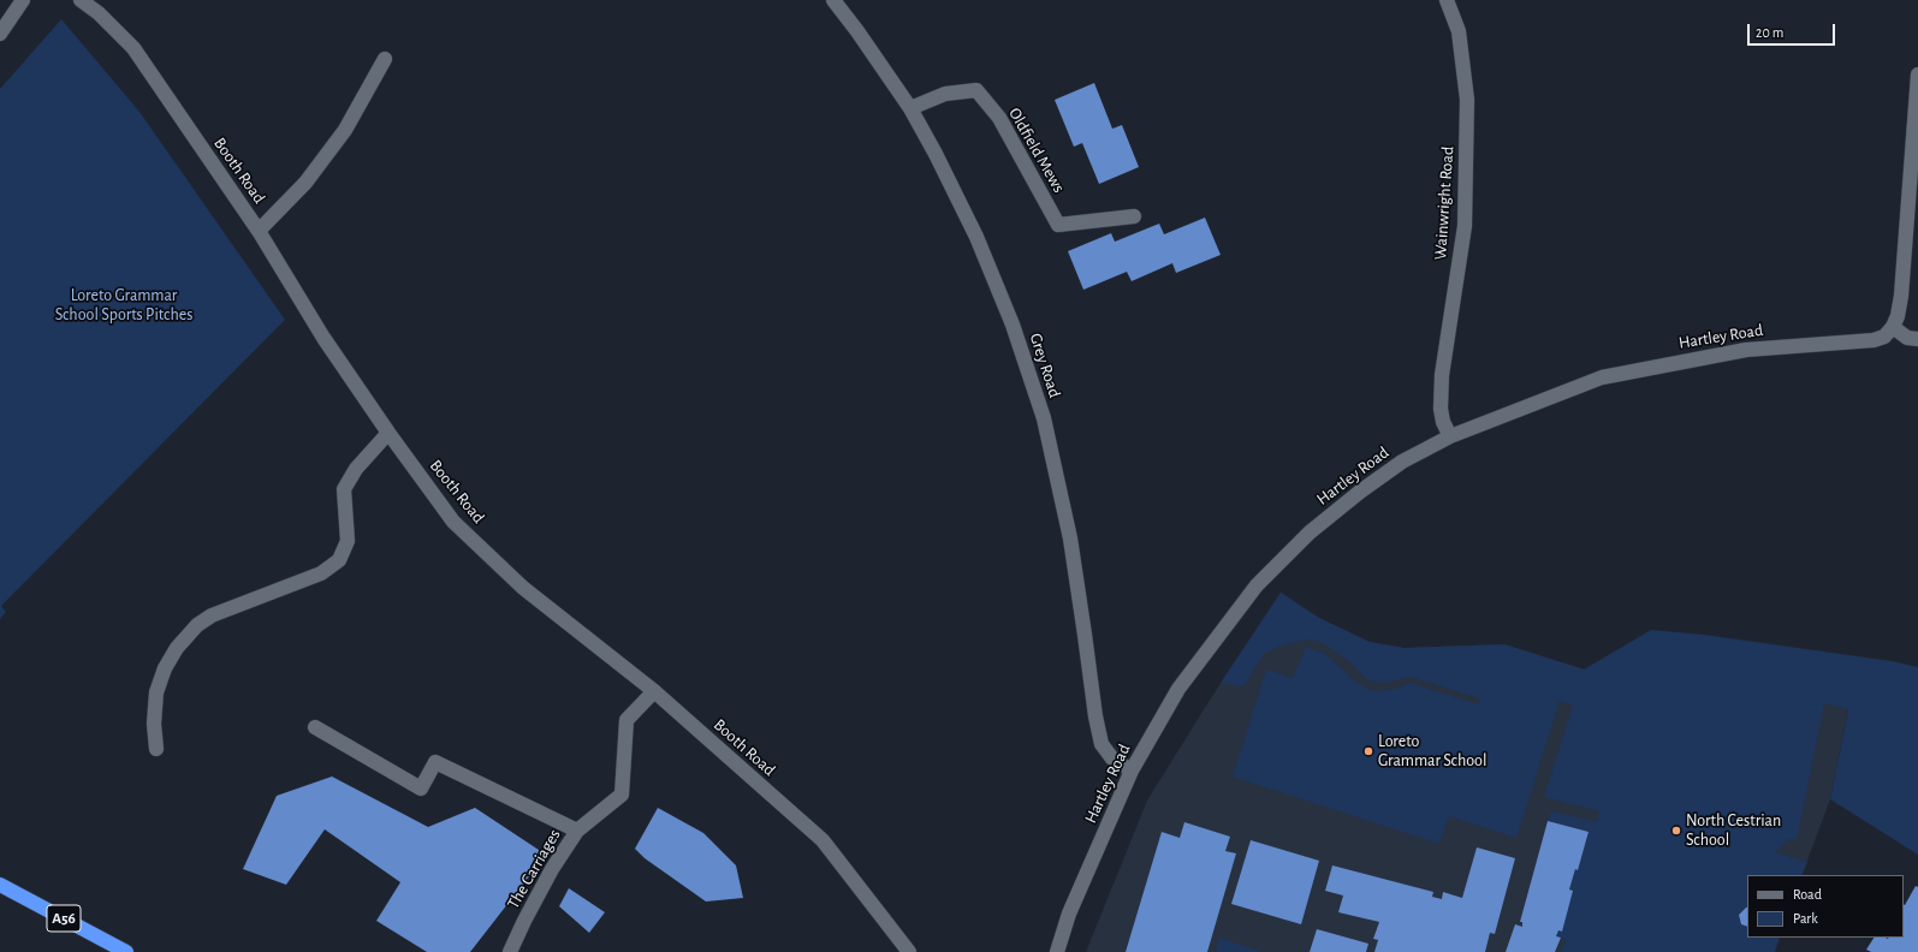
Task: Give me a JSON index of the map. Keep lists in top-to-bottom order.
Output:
{
  "streets": {
    "highway": ["A56"],
    "street": [
      "Oldfield Mews",
      "Booth Road",
      "Wainwright Road",
      "Hartley Road",
      "Grey Road",
      "The Carriages"
    ]
  },
  "crossings": [
    ["Oldfield Mews", "Grey Road"],
    ["Booth Road", "The Carriages"],
    ["Wainwright Road", "Hartley Road"],
    ["Hartley Road", "Grey Road"]
  ],
  "parks": ["Loreto Grammar School Sports Pitches"],
  "places": ["Loreto Grammar School", "North Cestrian School"],
  "legend": ["Road", "Park"],
  "scale_bar": "20 m"
}
